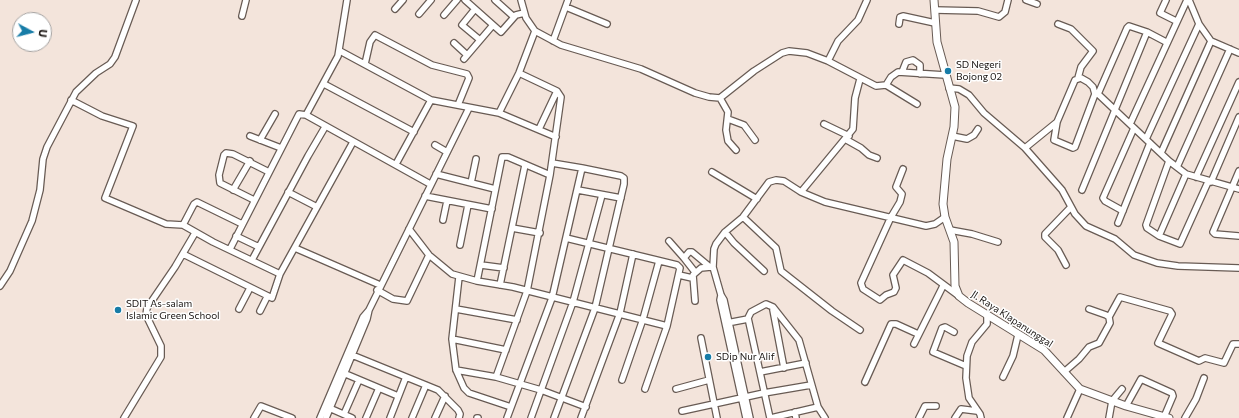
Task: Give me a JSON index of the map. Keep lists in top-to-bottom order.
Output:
{
  "streets": {
    "street": ["Jl. Raya Klapanunggal"]
  },
  "places": ["SD Negeri Bojong 02", "SDIT As-salam Islamic Green School", "SDip Nur Alif"],
  "north": "right"
}
